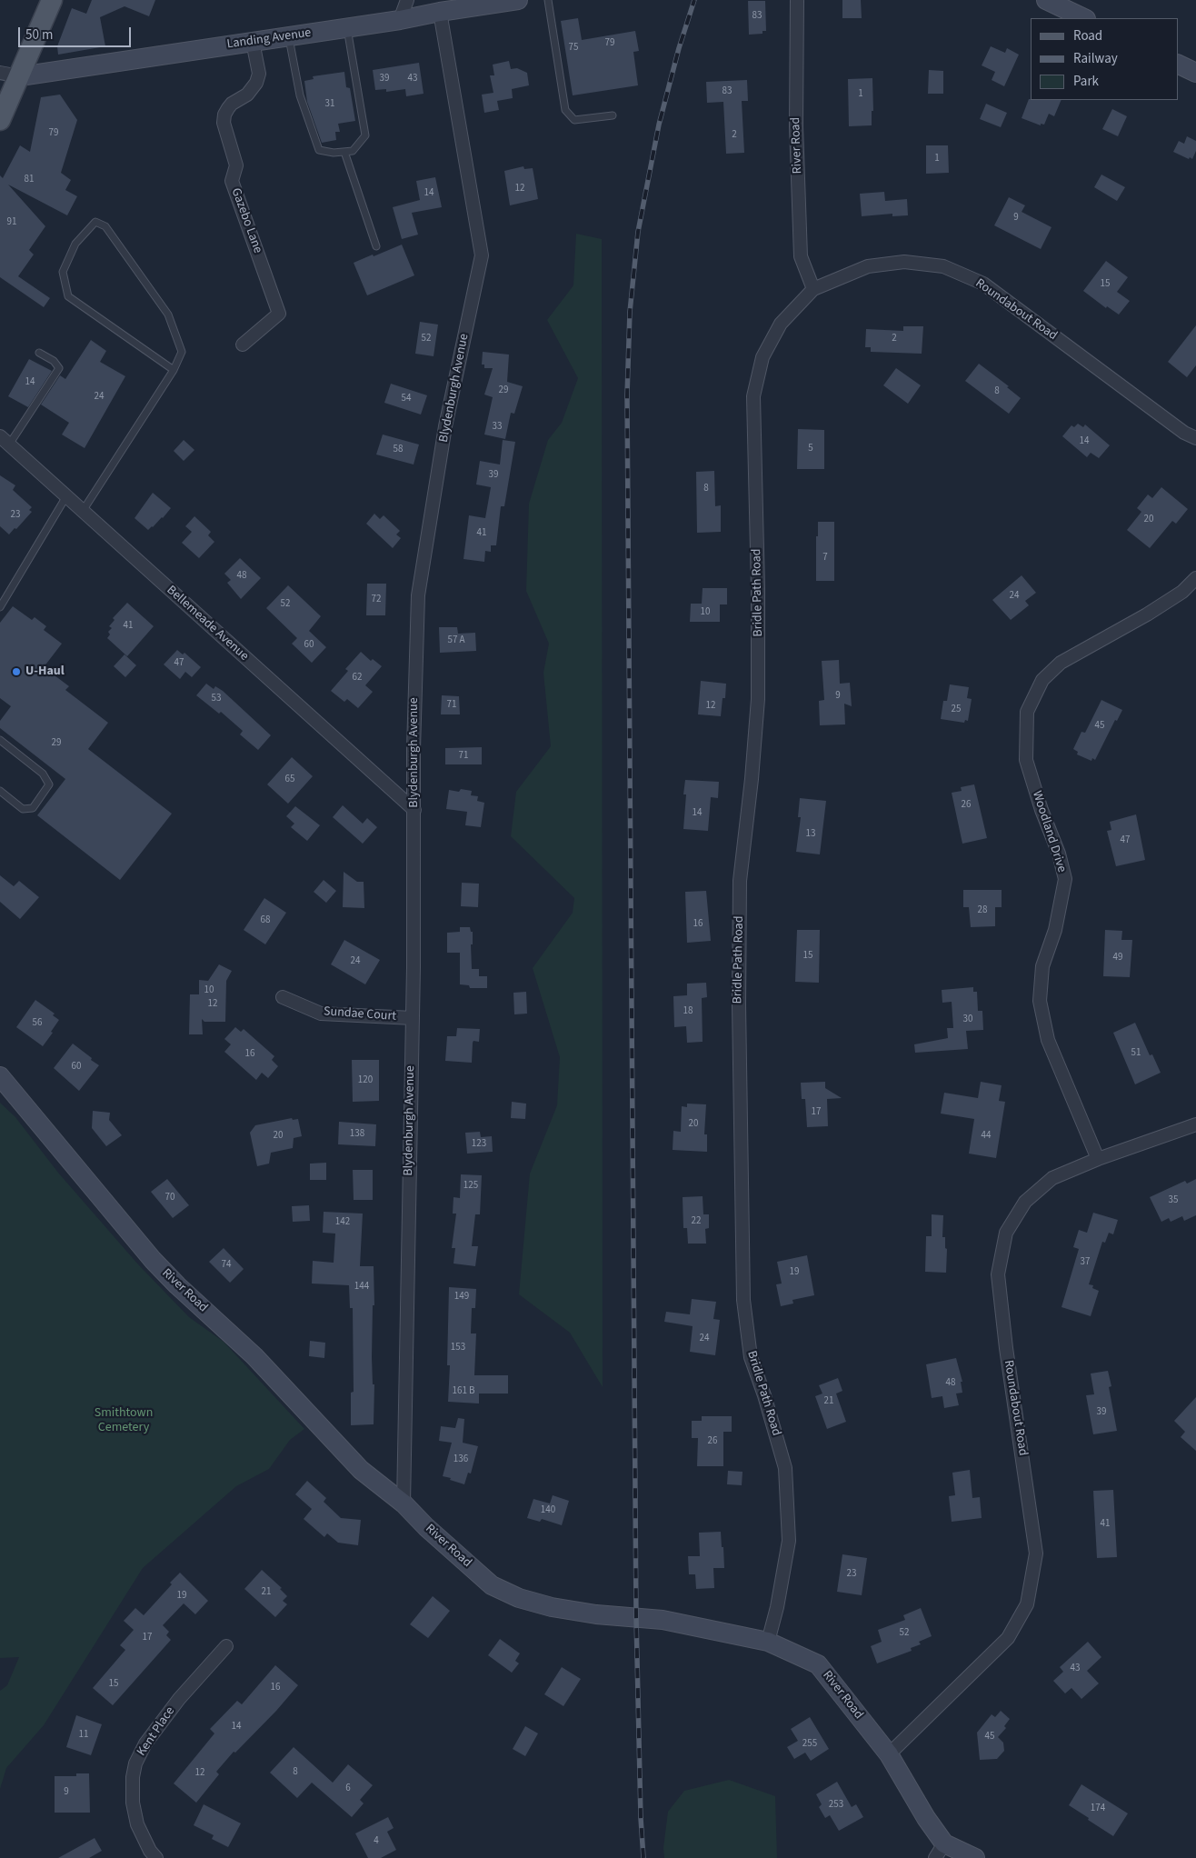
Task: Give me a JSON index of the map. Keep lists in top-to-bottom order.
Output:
{
  "streets": {
    "street": [
      "Landing Avenue",
      "River Road",
      "Gazebo Lane",
      "Roundabout Road",
      "Blydenburgh Avenue",
      "Bridle Path Road",
      "Bellemeade Avenue",
      "Woodland Drive",
      "Sundae Court",
      "Kent Place"
    ]
  },
  "crossings": [
    ["Landing Avenue", "Gazebo Lane"],
    ["Landing Avenue", "Blydenburgh Avenue"],
    ["River Road", "Roundabout Road"],
    ["River Road", "Blydenburgh Avenue"],
    ["River Road", "Bridle Path Road"],
    ["Roundabout Road", "Bridle Path Road"],
    ["Roundabout Road", "Woodland Drive"],
    ["Blydenburgh Avenue", "Bellemeade Avenue"],
    ["Blydenburgh Avenue", "Sundae Court"]
  ],
  "parks": ["Smithtown Cemetery"],
  "places": ["U-Haul"],
  "house_numbers": [
    "83",
    "79",
    "75",
    "39",
    "43",
    "83",
    "1",
    "31",
    "79",
    "2",
    "1",
    "81",
    "12",
    "14",
    "9",
    "91",
    "15",
    "52",
    "2",
    "14",
    "29",
    "8",
    "24",
    "54",
    "33",
    "14",
    "5",
    "58",
    "39",
    "8",
    "23",
    "20",
    "41",
    "7",
    "48",
    "24",
    "72",
    "52",
    "10",
    "41",
    "57 A",
    "60",
    "47",
    "62",
    "9",
    "53",
    "71",
    "12",
    "25",
    "45",
    "29",
    "71",
    "65",
    "26",
    "14",
    "13",
    "47",
    "28",
    "68",
    "16",
    "15",
    "49",
    "24",
    "10",
    "12",
    "18",
    "30",
    "56",
    "51",
    "16",
    "60",
    "120",
    "17",
    "20",
    "138",
    "20",
    "44",
    "123",
    "125",
    "70",
    "35",
    "22",
    "142",
    "37",
    "74",
    "19",
    "144",
    "149",
    "24",
    "153",
    "48",
    "161 B",
    "21",
    "39",
    "26",
    "136",
    "140",
    "41",
    "23",
    "21",
    "19",
    "52",
    "17",
    "43",
    "15",
    "16",
    "14",
    "11",
    "45",
    "255",
    "8",
    "12",
    "6",
    "9",
    "253",
    "174",
    "4"
  ],
  "legend": ["Road", "Railway", "Park"],
  "scale_bar": "50 m"
}
